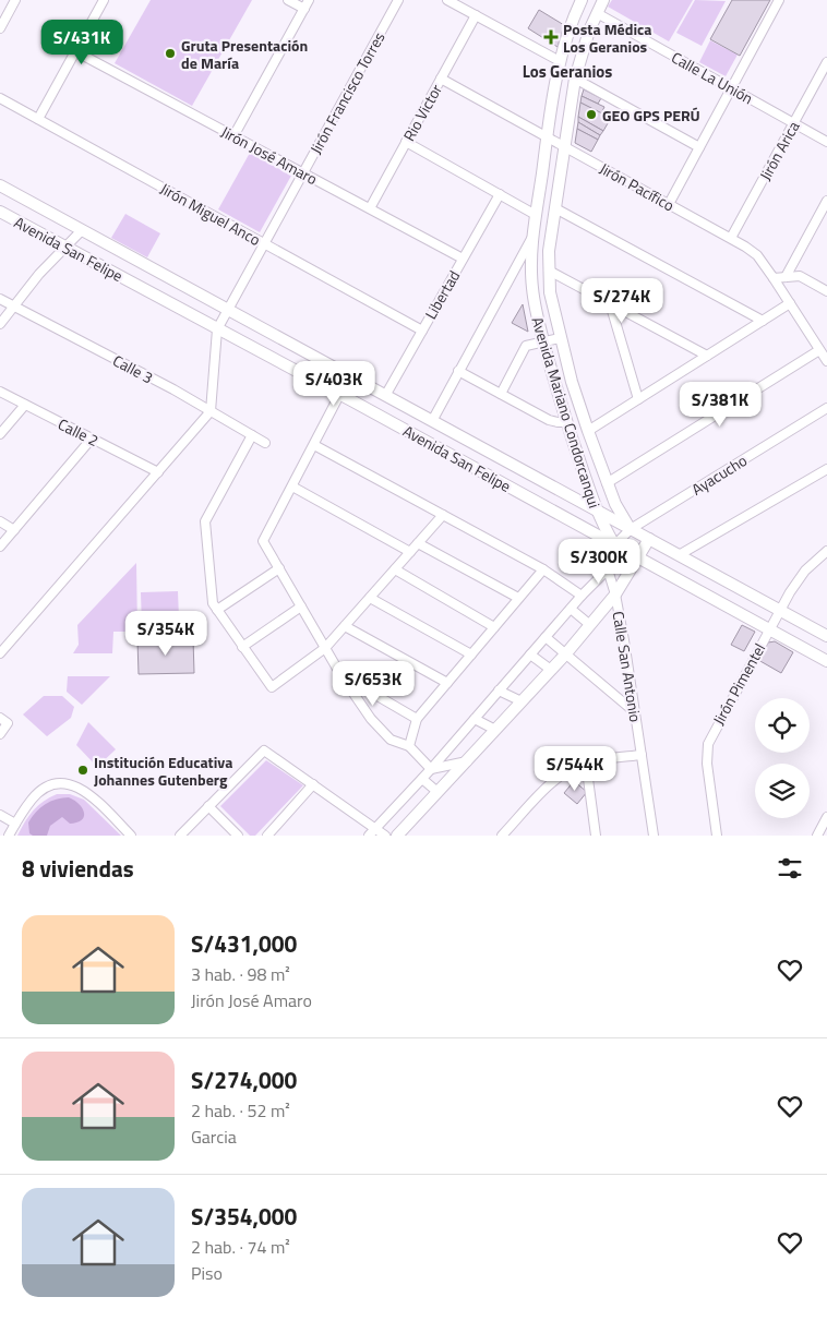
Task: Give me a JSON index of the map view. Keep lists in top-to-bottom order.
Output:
{
  "streets": {
    "main road": ["Avenida San Felipe", "Avenida Mariano Condorcanqui"],
    "street": [
      "Calle La Unión",
      "Jirón Francisco Torres",
      "Rio Victor",
      "Jirón Arica",
      "Jirón José Amaro",
      "Jirón Pacífico",
      "Jirón Miguel Anco",
      "Libertad",
      "Calle 3",
      "Calle 2",
      "Ayacucho",
      "Calle San Antonio",
      "Jirón Pimentel"
    ]
  },
  "crossings": [
    ["Calle La Unión", "Jirón Arica"],
    ["Calle La Unión", "Avenida Mariano Condorcanqui"],
    ["Jirón Francisco Torres", "Jirón José Amaro"],
    ["Jirón Francisco Torres", "Jirón Miguel Anco"],
    ["Jirón Francisco Torres", "Avenida San Felipe"],
    ["Rio Victor", "Jirón José Amaro"],
    ["Rio Victor", "Jirón Pacífico"],
    ["Jirón Arica", "Jirón Pacífico"],
    ["Jirón José Amaro", "Libertad"],
    ["Jirón Pacífico", "Avenida Mariano Condorcanqui"],
    ["Jirón Miguel Anco", "Libertad"],
    ["Avenida San Felipe", "Libertad"],
    ["Avenida San Felipe", "Avenida Mariano Condorcanqui"],
    ["Avenida San Felipe", "Ayacucho"],
    ["Avenida San Felipe", "Jirón Pimentel"],
    ["Avenida Mariano Condorcanqui", "Ayacucho"]
  ],
  "districts": ["Los Geranios"],
  "places": {
    "health": ["Posta Médica Los Geranios"],
    "other": ["Gruta Presentación de María", "GEO GPS PERÚ", "Institución Educativa Johannes Gutenberg"]
  },
  "page": {
    "price": [
      "S/431K",
      "S/274K",
      "S/403K",
      "S/381K",
      "S/300K",
      "S/354K",
      "S/653K",
      "S/544K"
    ],
    "heading": "8 viviendas",
    "list": [
      {
        "name": "S/431,000",
        "note": "3 hab. · 98 m² · Jirón José Amaro"
      },
      {
        "name": "S/274,000",
        "note": "2 hab. · 52 m² · Garcia"
      },
      {
        "name": "S/354,000",
        "note": "2 hab. · 74 m² · Piso"
      }
    ]
  }
}
